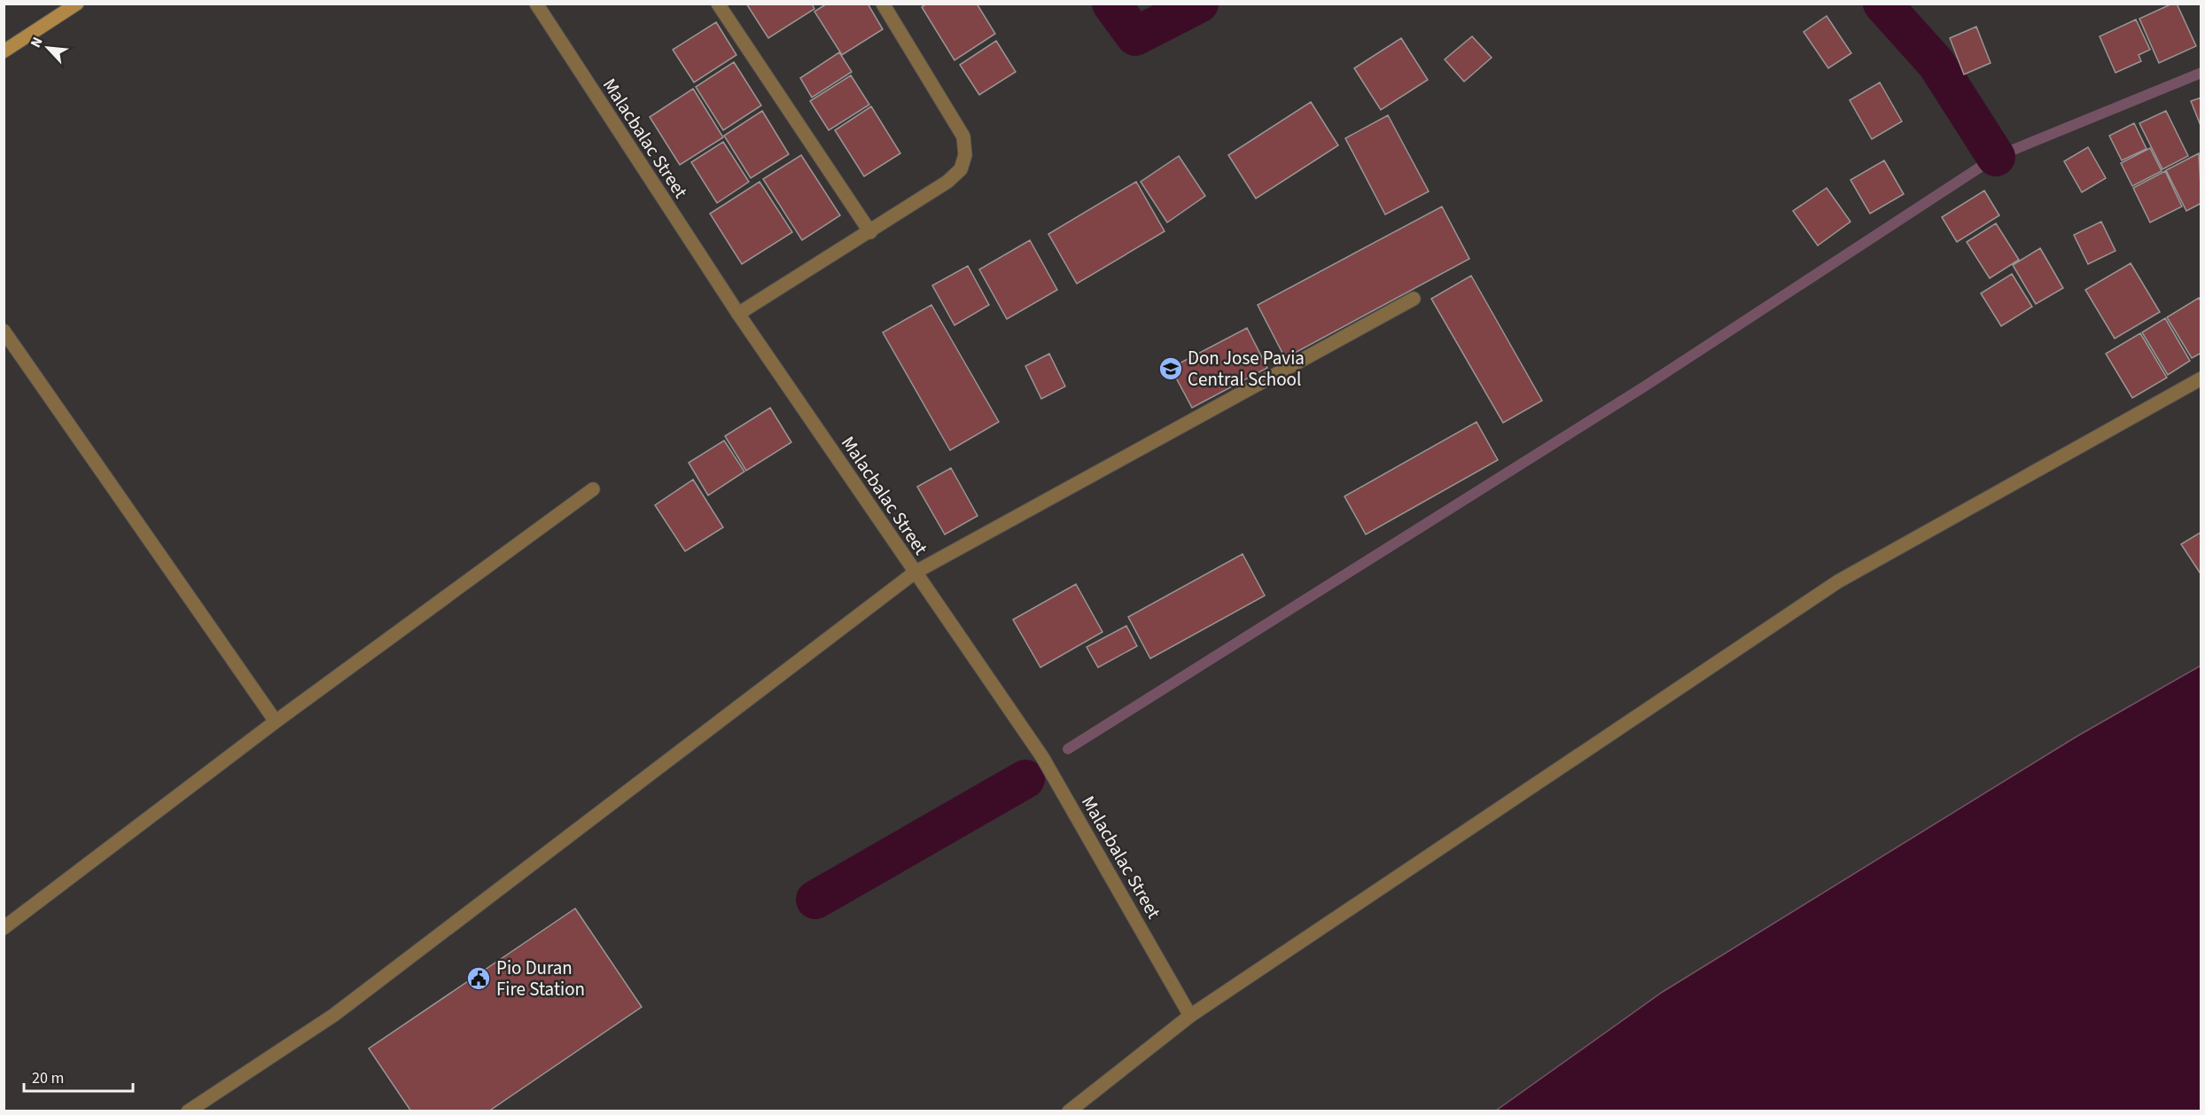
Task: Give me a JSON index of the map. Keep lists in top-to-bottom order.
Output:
{
  "streets": {
    "street": ["Malacbalac Street"]
  },
  "places": {
    "school or university": ["Don Jose Pavia Central School"],
    "public building": ["Pio Duran Fire Station"]
  },
  "scale_bar": "20 m",
  "north": "top left"
}
